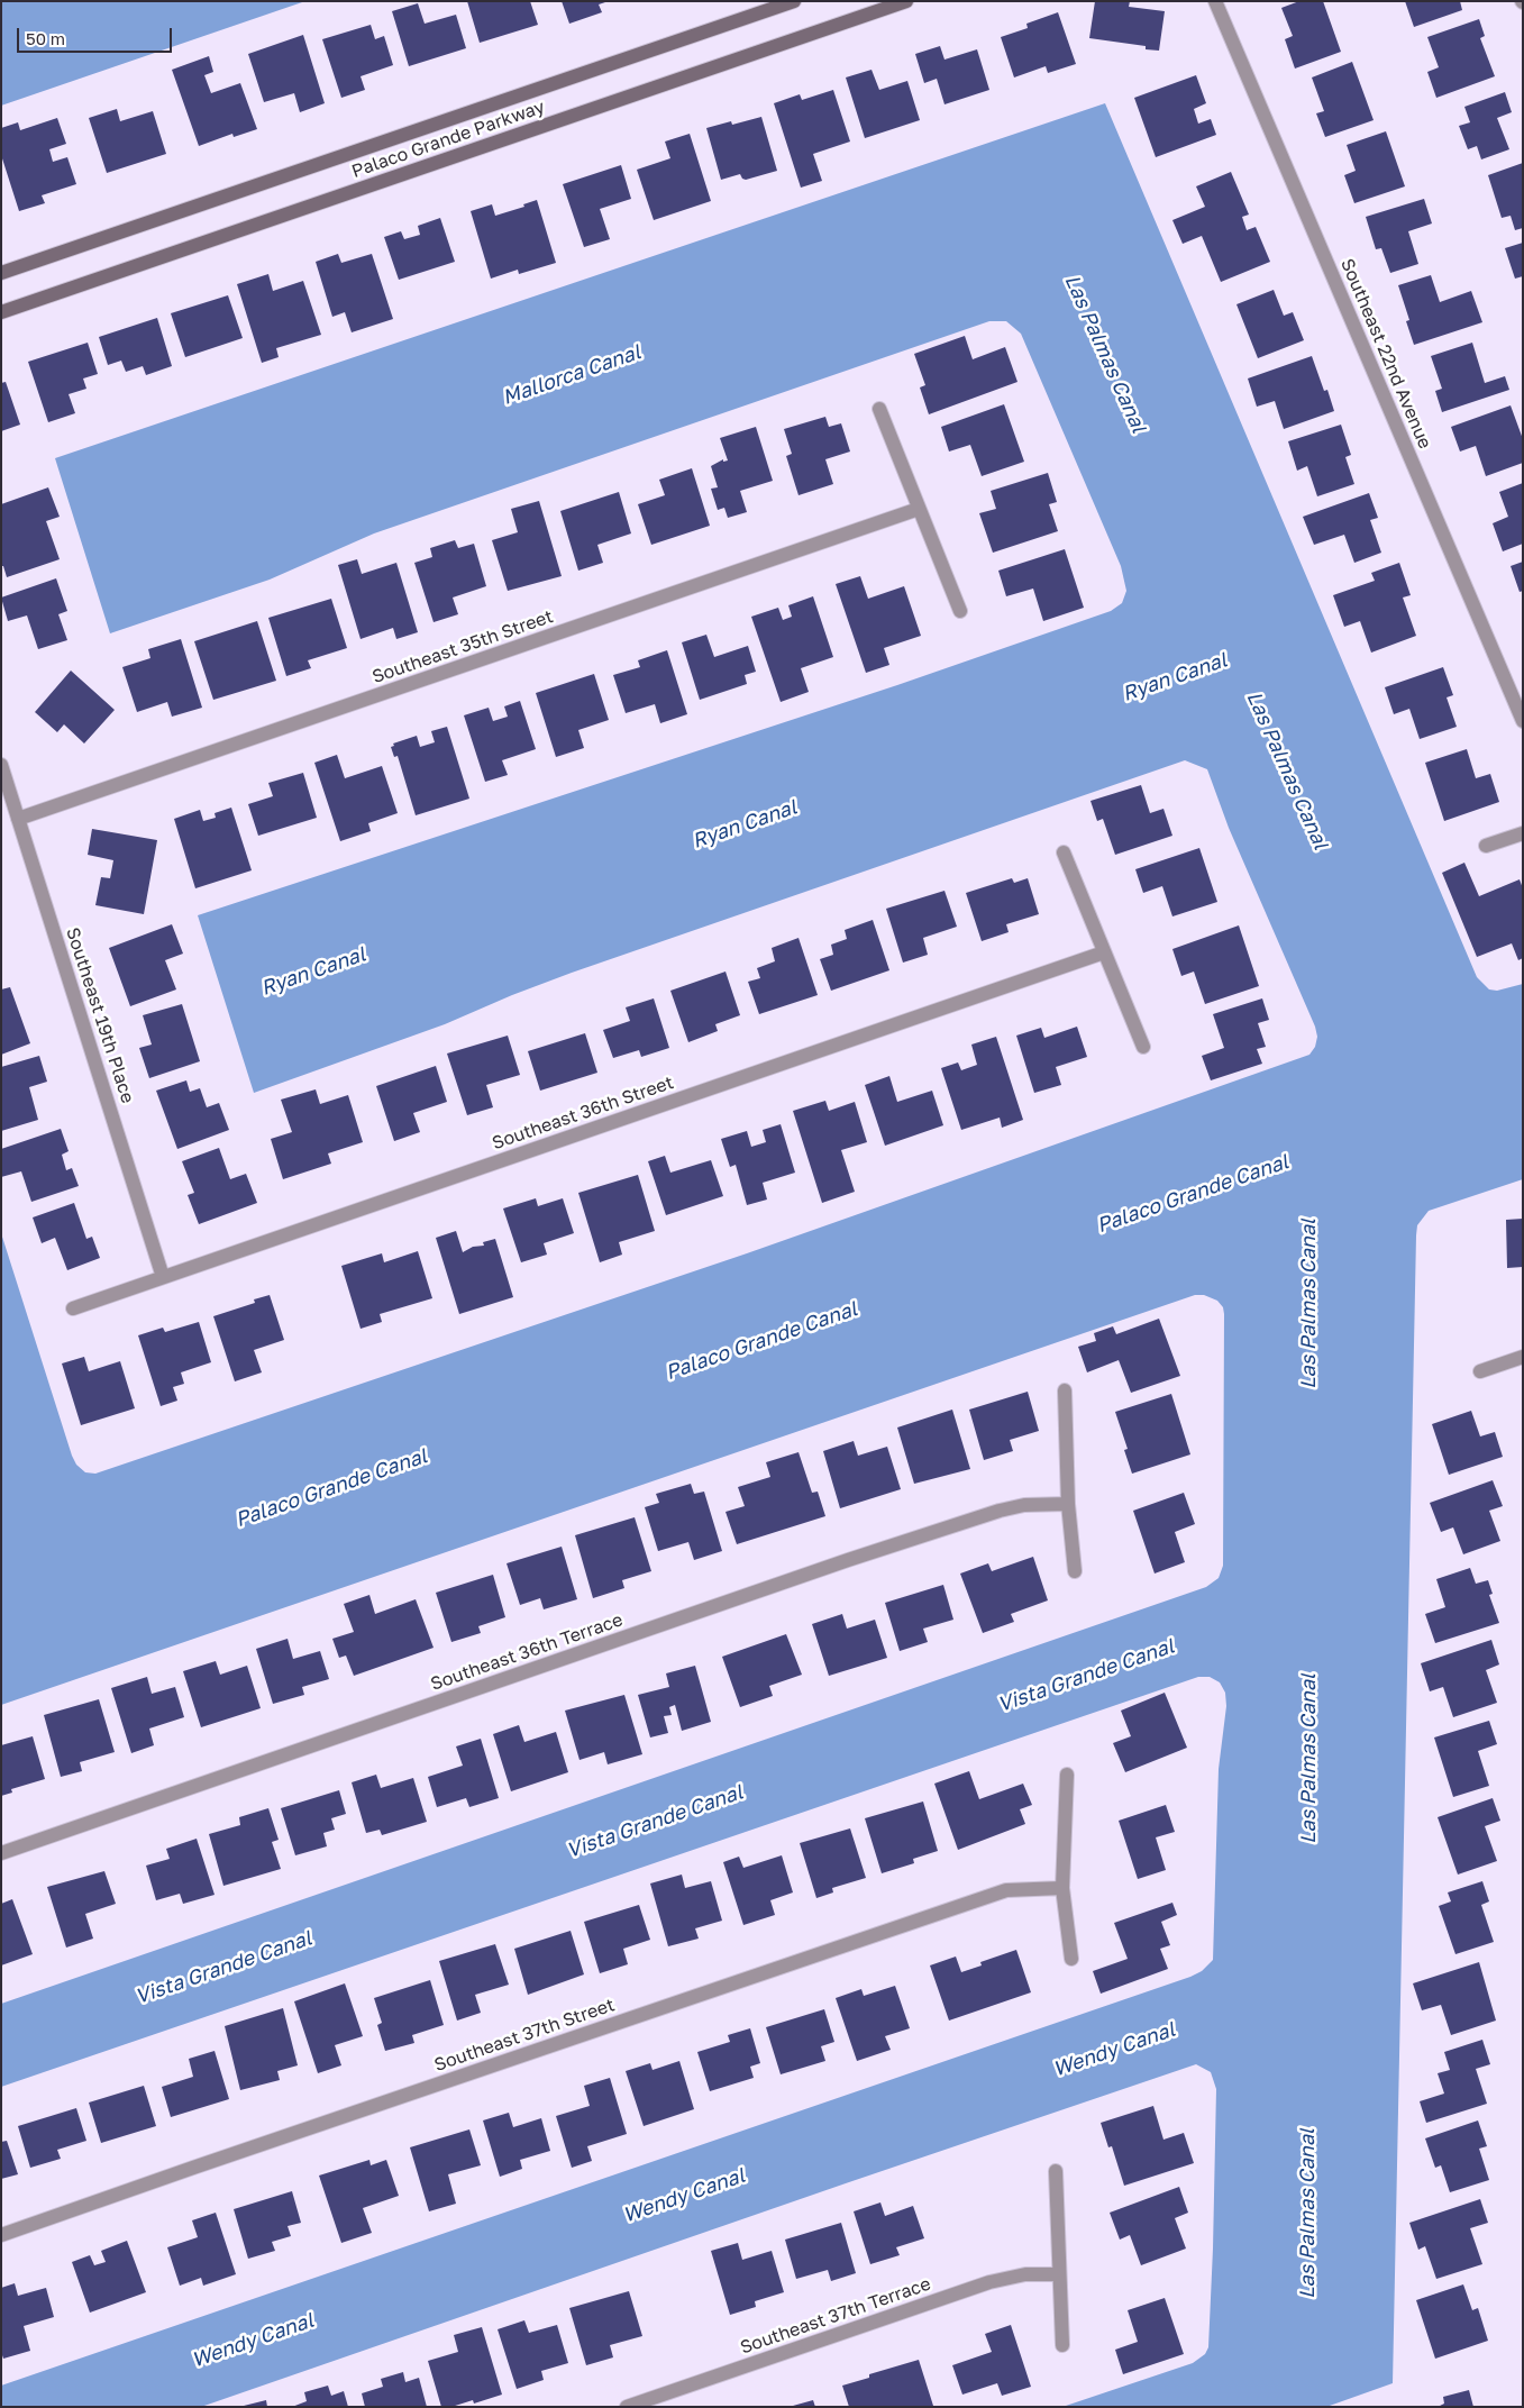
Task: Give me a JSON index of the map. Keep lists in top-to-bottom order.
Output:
{
  "streets": {
    "street": [
      "Palaco Grande Parkway",
      "Southeast 22nd Avenue",
      "Southeast 35th Street",
      "Southeast 19th Place",
      "Southeast 36th Street",
      "Southeast 36th Terrace",
      "Southeast 37th Street",
      "Southeast 37th Terrace"
    ]
  },
  "crossings": [
    ["Southeast 35th Street", "Southeast 19th Place"],
    ["Southeast 19th Place", "Southeast 36th Street"]
  ],
  "water": [
    "Las Palmas Canal",
    "Mallorca Canal",
    "Ryan Canal",
    "Palaco Grande Canal",
    "Vista Grande Canal",
    "Wendy Canal"
  ],
  "scale_bar": "50 m"
}
